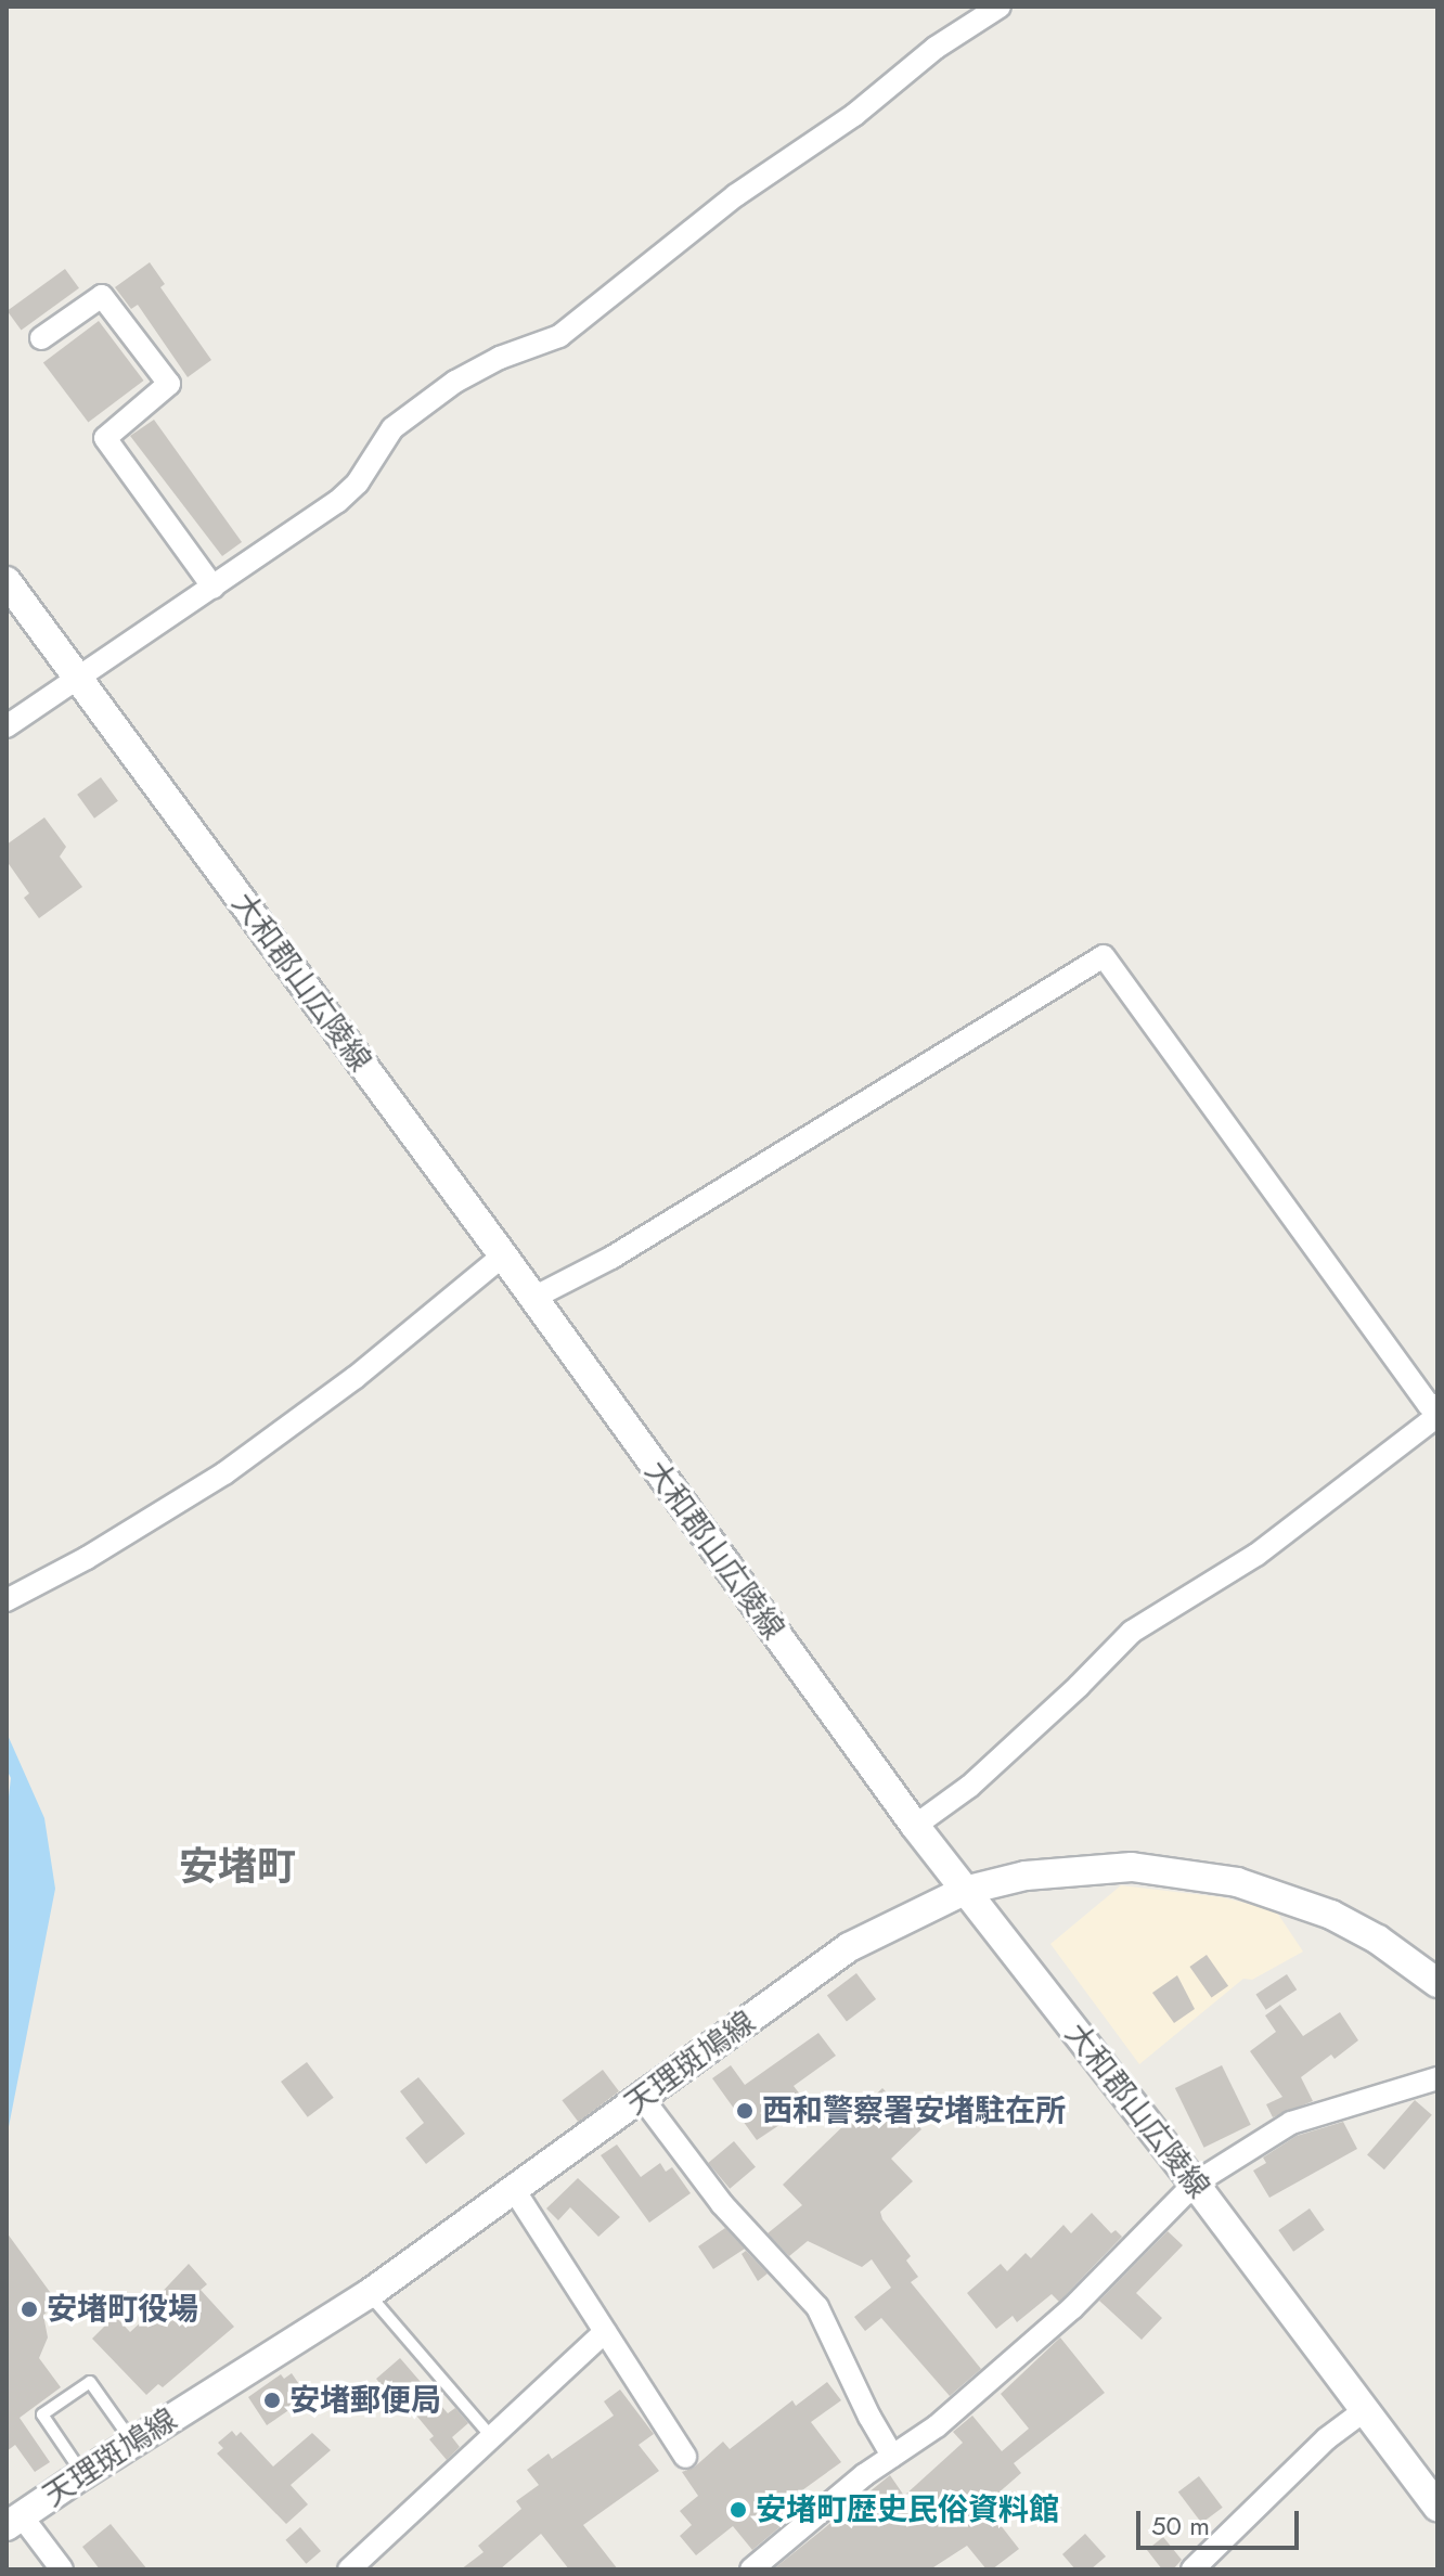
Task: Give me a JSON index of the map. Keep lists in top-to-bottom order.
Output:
{
  "streets": {
    "main road": ["大和郡山広陵線", "天理斑鳩線"]
  },
  "crossings": [
    ["大和郡山広陵線", "天理斑鳩線"]
  ],
  "districts": ["安堵町"],
  "places": [
    "西和警察署安堵駐在所",
    "安堵町役場",
    "安堵郵便局",
    "安堵町歴史民俗資料館"
  ],
  "scale_bar": "50 m"
}
